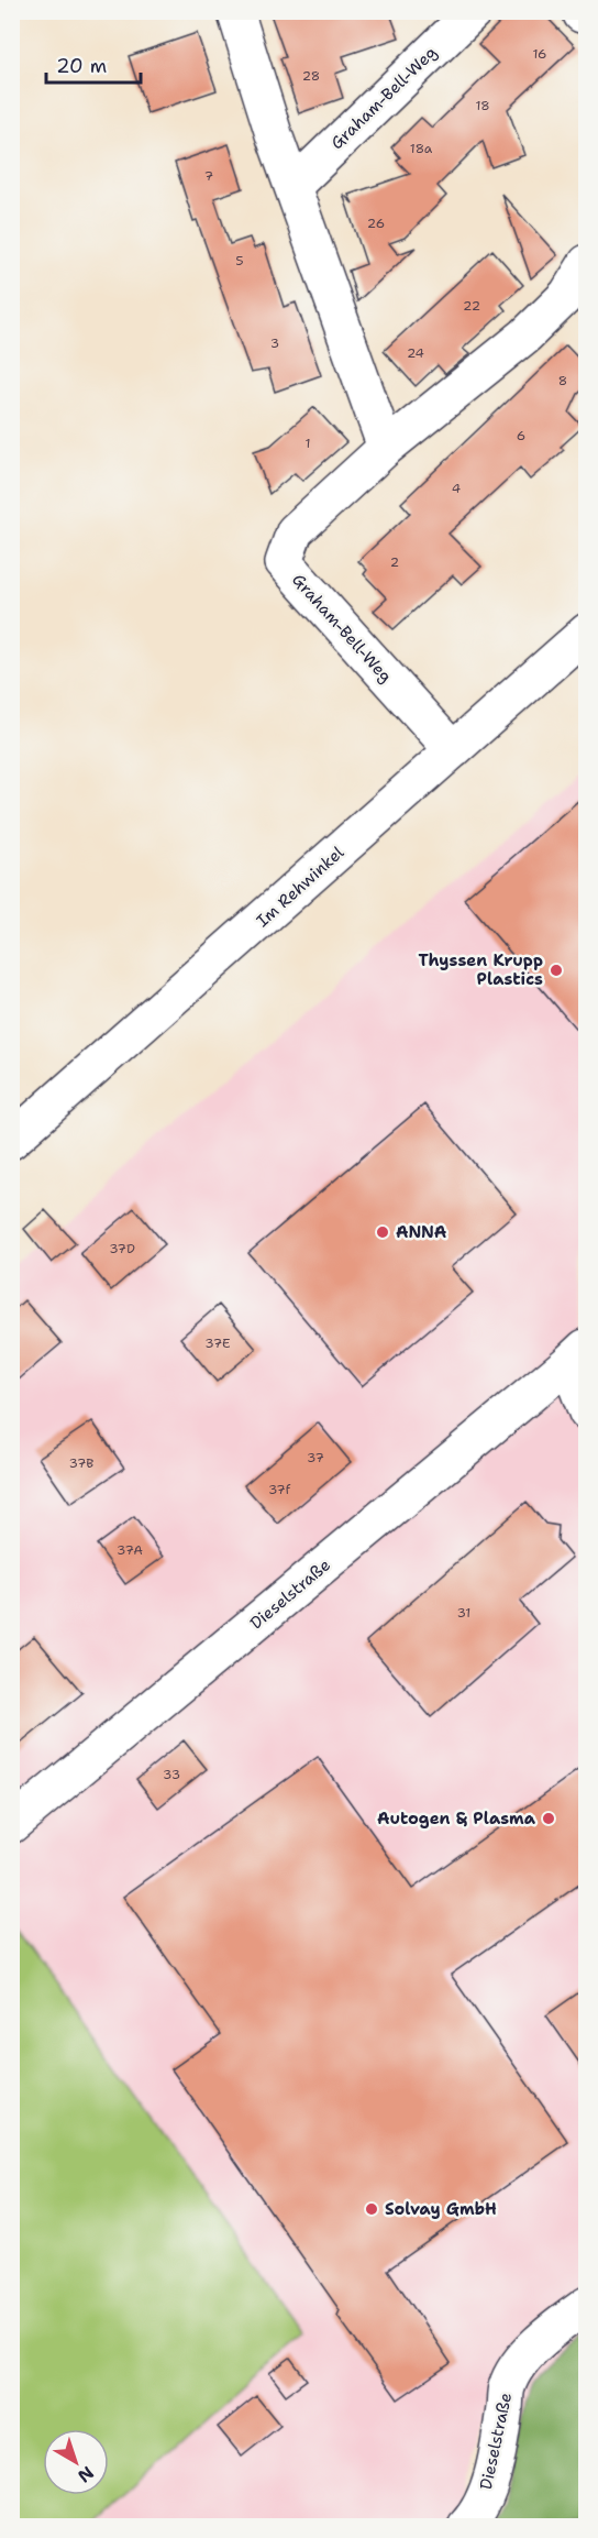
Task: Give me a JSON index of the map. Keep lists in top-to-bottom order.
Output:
{
  "streets": {
    "street": ["Graham-Bell-Weg", "Im Rehwinkel", "Dieselstraße"]
  },
  "crossings": [
    ["Graham-Bell-Weg", "Im Rehwinkel"]
  ],
  "places": [
    "Thyssen Krupp Plastics",
    "ANNA",
    "Autogen & Plasma",
    "Solvay GmbH"
  ],
  "house_numbers": [
    "16",
    "28",
    "18",
    "18a",
    "7",
    "26",
    "5",
    "22",
    "3",
    "24",
    "8",
    "6",
    "1",
    "4",
    "2",
    "37D",
    "37E",
    "37",
    "37B",
    "37f",
    "37A",
    "31",
    "33"
  ],
  "scale_bar": "20 m",
  "north": "bottom right"
}
